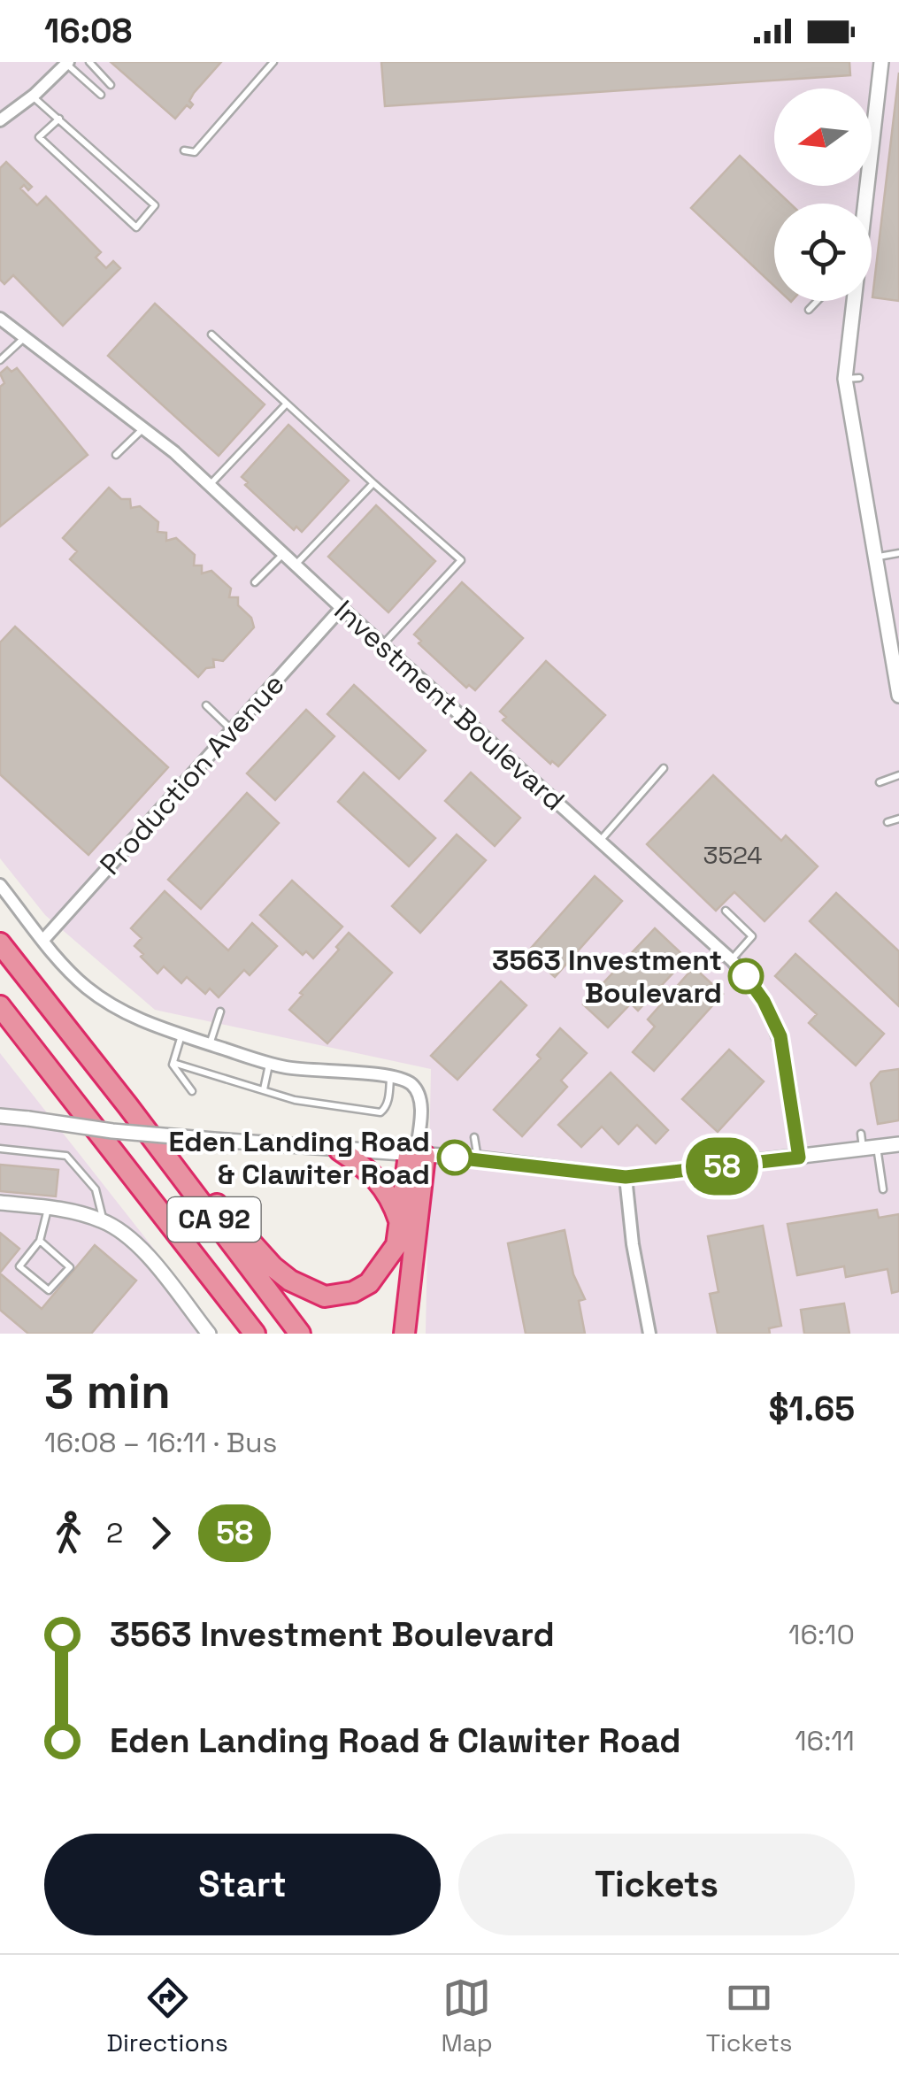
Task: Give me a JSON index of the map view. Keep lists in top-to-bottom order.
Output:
{
  "streets": {
    "highway": ["CA 92"],
    "street": ["Investment Boulevard", "Production Avenue"]
  },
  "crossings": [
    ["Investment Boulevard", "Production Avenue"]
  ],
  "places": ["3563 Investment Boulevard", "Eden Landing Road & Clawiter Road"],
  "lines": ["bus line 58"],
  "house_numbers": ["3524"],
  "north": "left",
  "page": {
    "status": "16:08",
    "on_map": "58",
    "heading": ["3 min", "16:08 – 16:11 · Bus", "$1.65"],
    "legs": ["2", "58"],
    "list": [
      {
        "name": "3563 Investment Boulevard",
        "value": "16:10"
      },
      {
        "name": "Eden Landing Road & Clawiter Road",
        "value": "16:11"
      }
    ],
    "buttons": ["Start", "Tickets"],
    "tabs": ["Directions", "Map", "Tickets"]
  }
}
